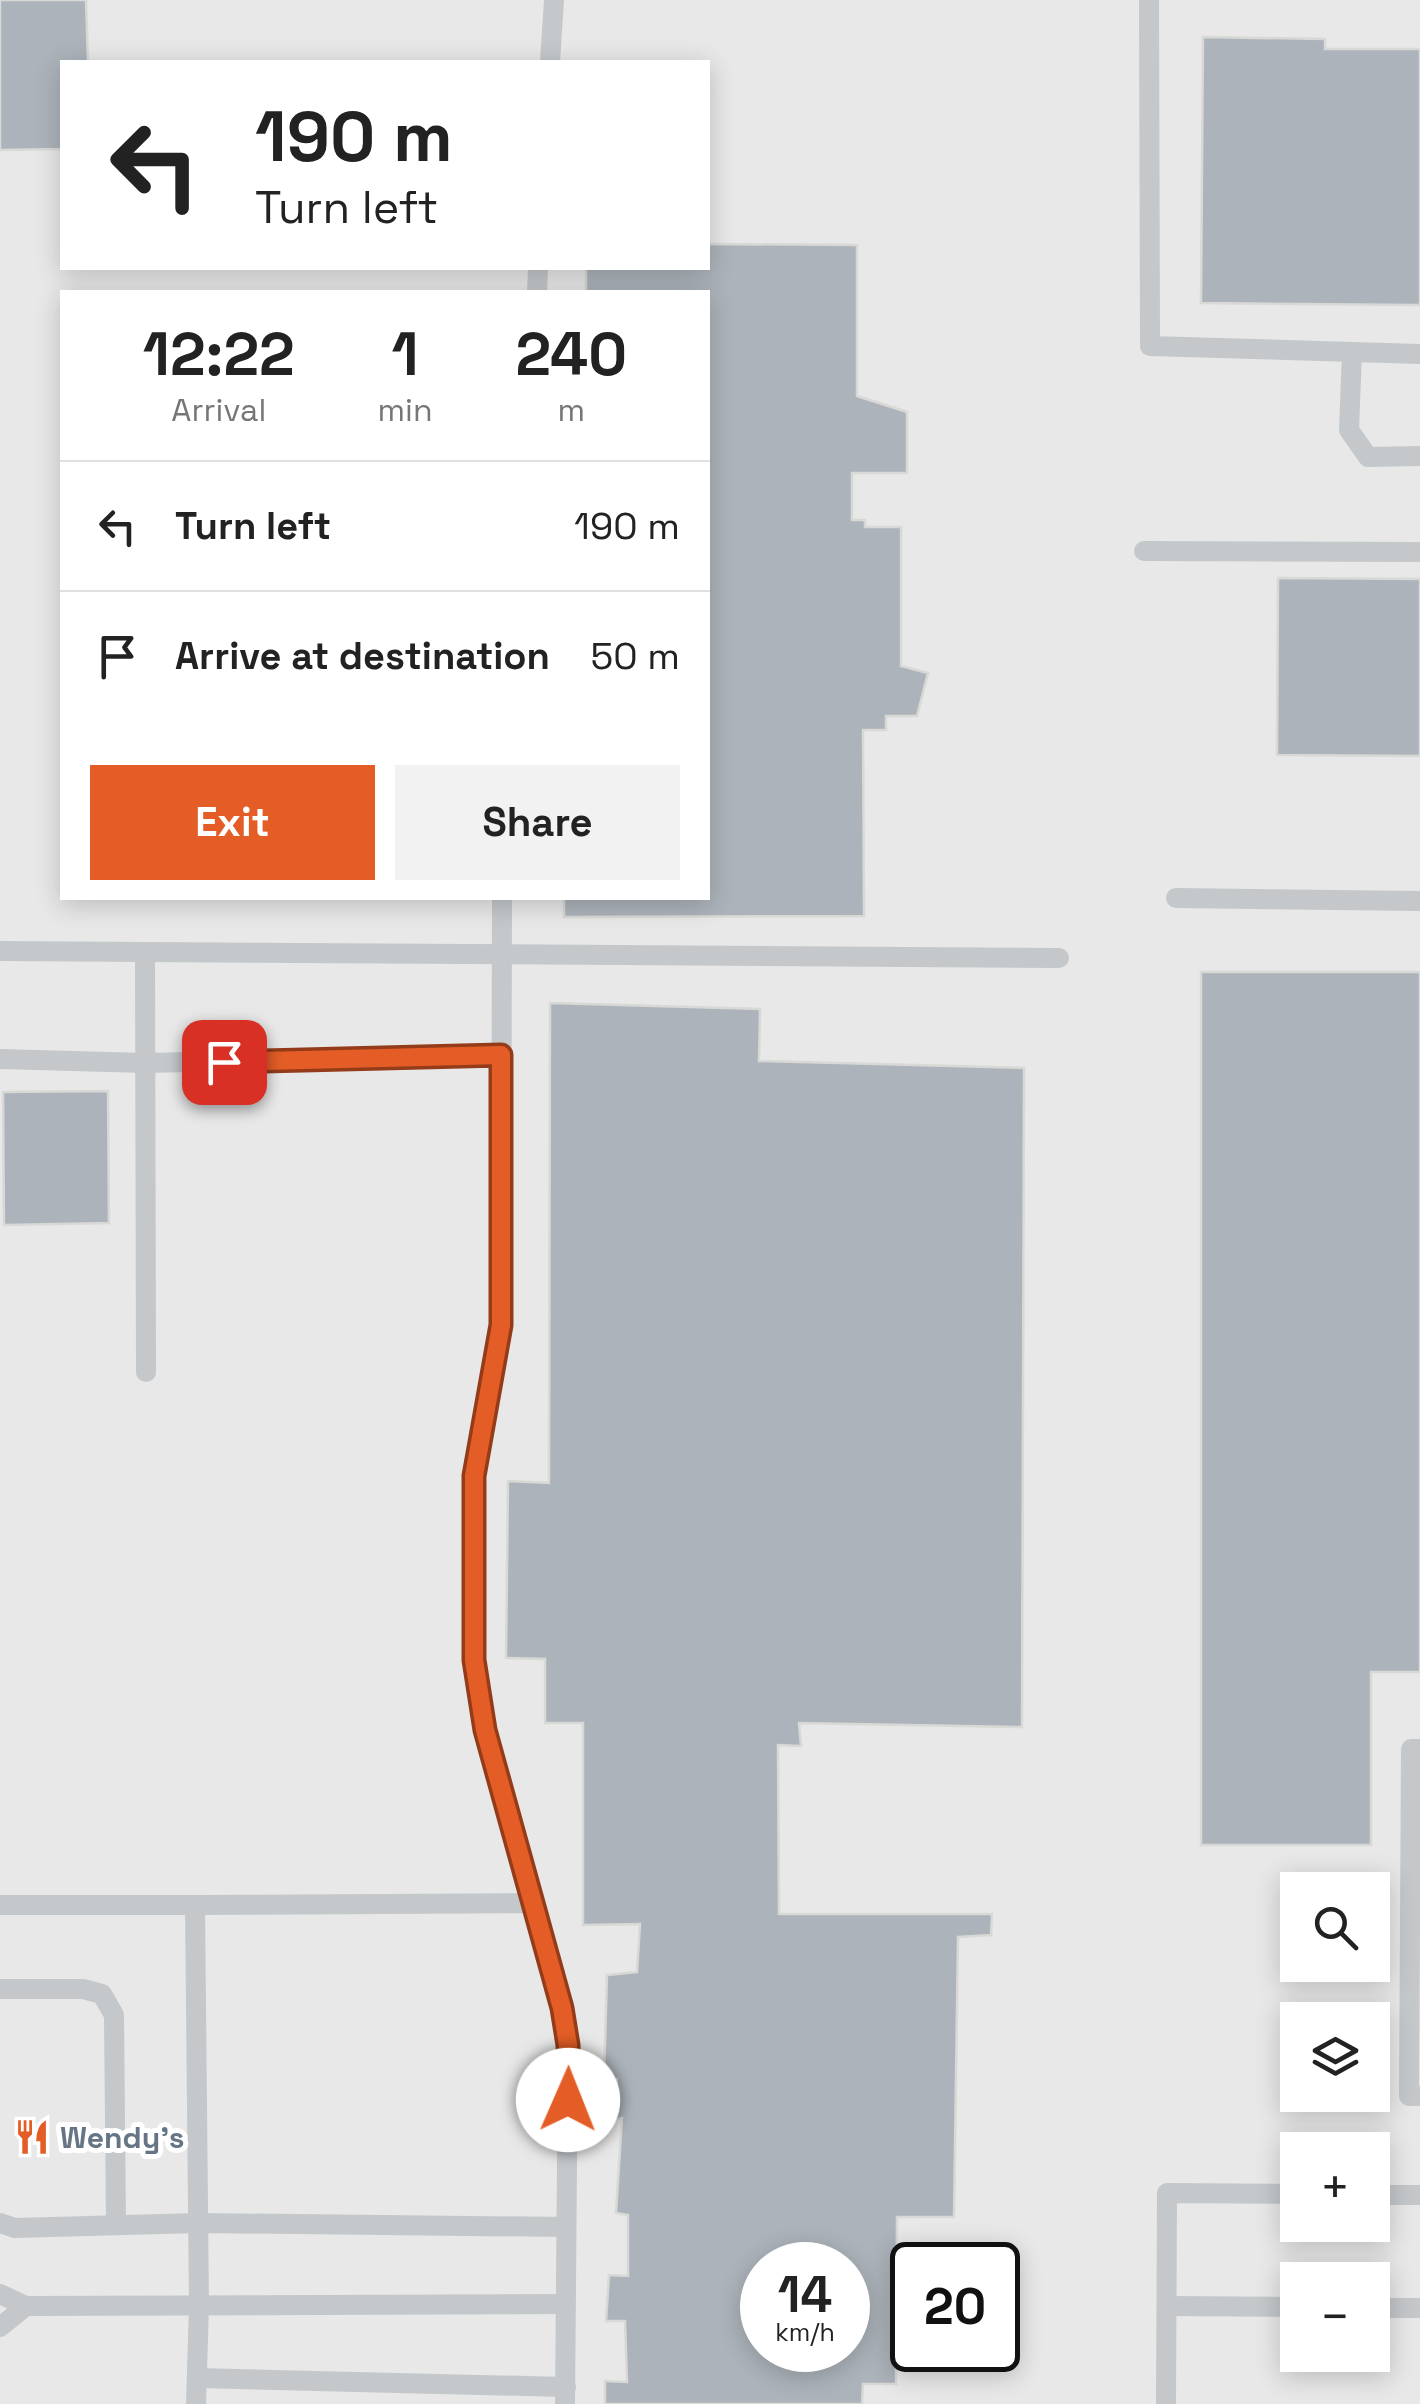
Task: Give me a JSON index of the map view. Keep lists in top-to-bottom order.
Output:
{
  "places": {
    "restaurant": ["Wendy's"]
  },
  "page": {
    "turn": ["190 m", "Turn left"],
    "eta": [
      "12:22",
      "Arrival",
      "1",
      "min",
      "240",
      "m"
    ],
    "list": [
      {
        "name": "Turn left",
        "value": "190 m"
      },
      {
        "name": "Arrive at destination",
        "value": "50 m"
      }
    ],
    "buttons": ["Exit", "Share"],
    "map_buttons": ["+", "−"],
    "speed": "14 km/h",
    "limit": "20"
  }
}
